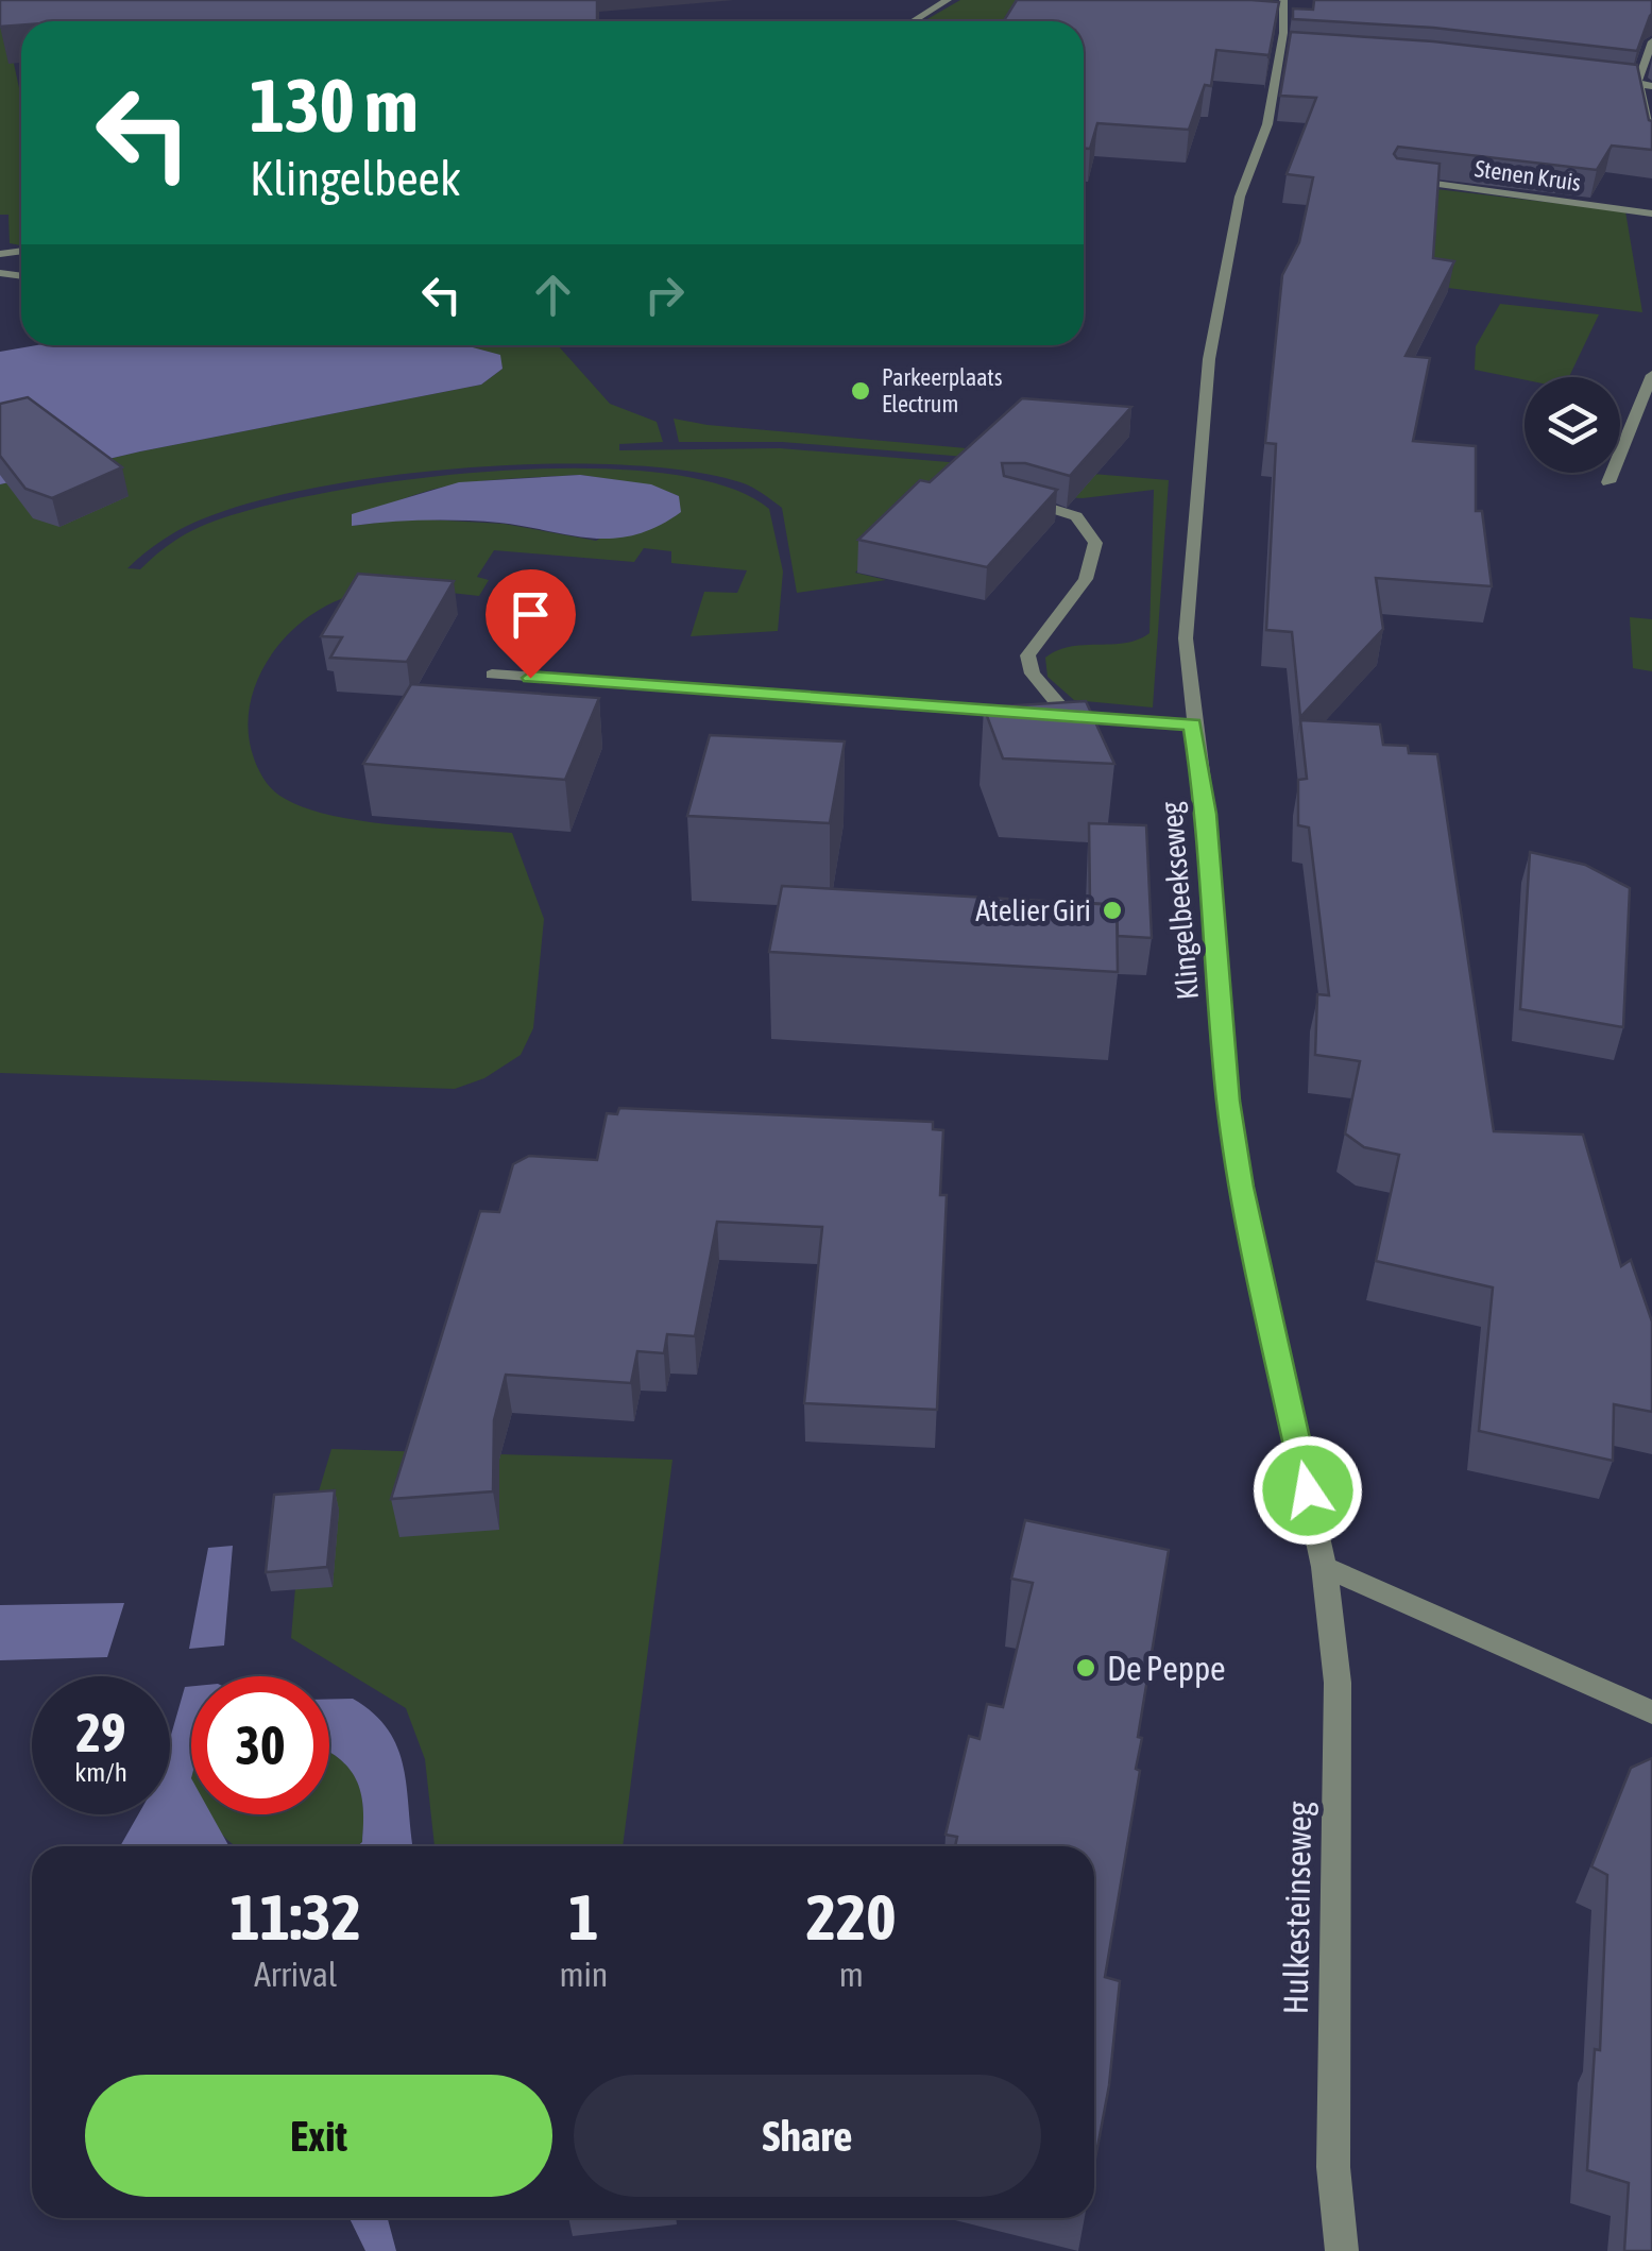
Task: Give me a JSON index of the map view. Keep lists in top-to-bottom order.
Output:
{
  "streets": {
    "street": ["Stenen Kruis", "Klingelbeekseweg", "Hulkesteinseweg"]
  },
  "crossings": [
    ["Klingelbeekseweg", "Hulkesteinseweg"]
  ],
  "places": ["Parkeerplaats Electrum", "Atelier Giri", "De Peppe"],
  "page": {
    "turn": ["130 m", "Klingelbeek"],
    "speed": "29 km/h",
    "limit": "30",
    "eta": [
      "11:32",
      "Arrival",
      "1",
      "min",
      "220",
      "m"
    ],
    "buttons": ["Exit", "Share"]
  }
}
